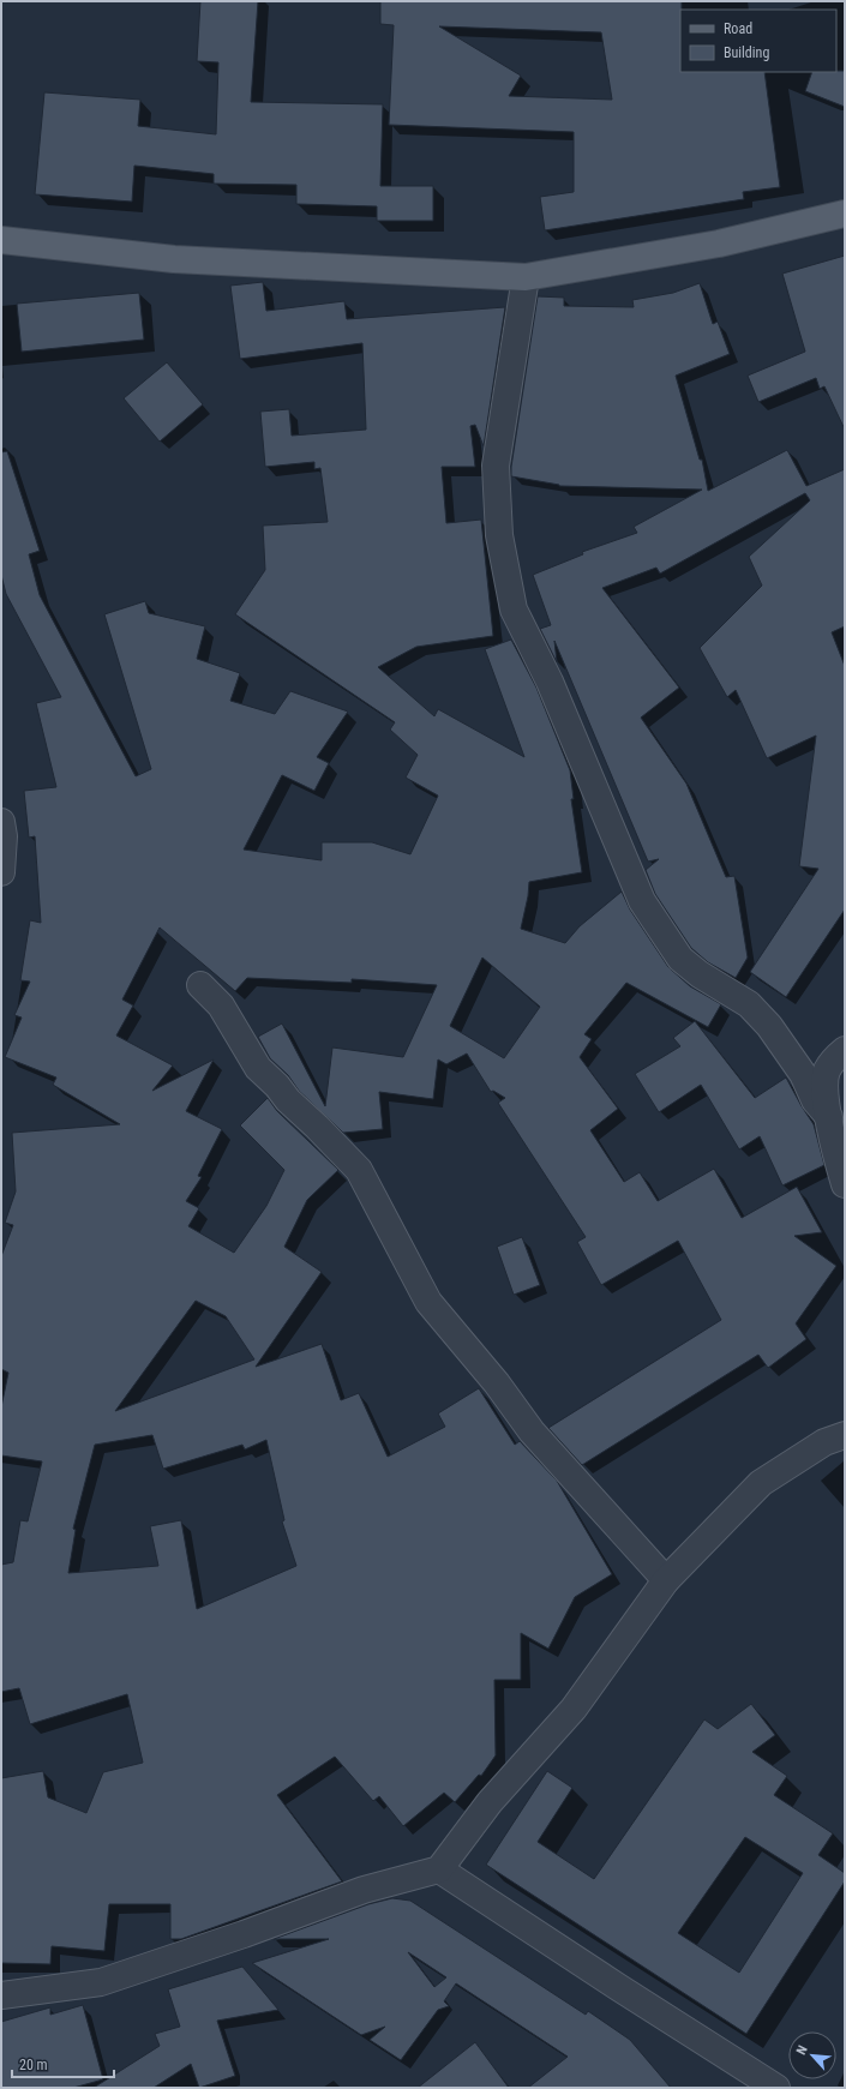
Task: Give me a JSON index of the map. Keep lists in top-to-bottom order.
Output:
{
  "legend": ["Road", "Building"],
  "scale_bar": "20 m",
  "north": "top left"
}
